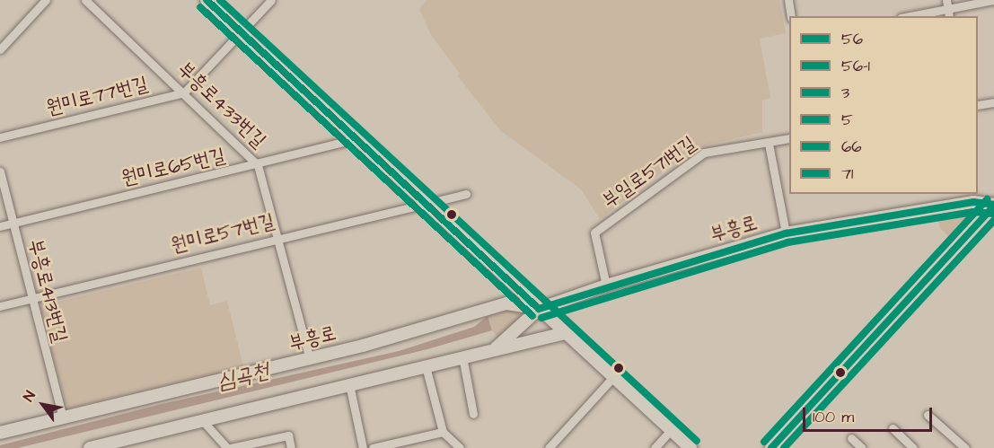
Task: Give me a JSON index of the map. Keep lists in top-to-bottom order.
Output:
{
  "streets": {
    "street": [
      "원미로77번길",
      "부흥로433번길",
      "원미로65번길",
      "부일로571번길",
      "부흥로",
      "원미로57번길",
      "부흥로413번길"
    ]
  },
  "crossings": [
    ["원미로77번길", "부흥로433번길"],
    ["부흥로433번길", "원미로65번길"],
    ["부흥로433번길", "부흥로"],
    ["부흥로433번길", "원미로57번길"],
    ["원미로65번길", "부흥로413번길"],
    ["부일로571번길", "부흥로"],
    ["부흥로", "부흥로413번길"],
    ["원미로57번길", "부흥로413번길"]
  ],
  "water": ["심곡천"],
  "lines": [
    "transit line 56",
    "transit line 3",
    "transit line 56-1",
    "transit line 71",
    "transit line 5",
    "transit line 66"
  ],
  "legend": [
    "56",
    "56-1",
    "3",
    "5",
    "66",
    "71"
  ],
  "scale_bar": "100 m",
  "north": "top left"
}
